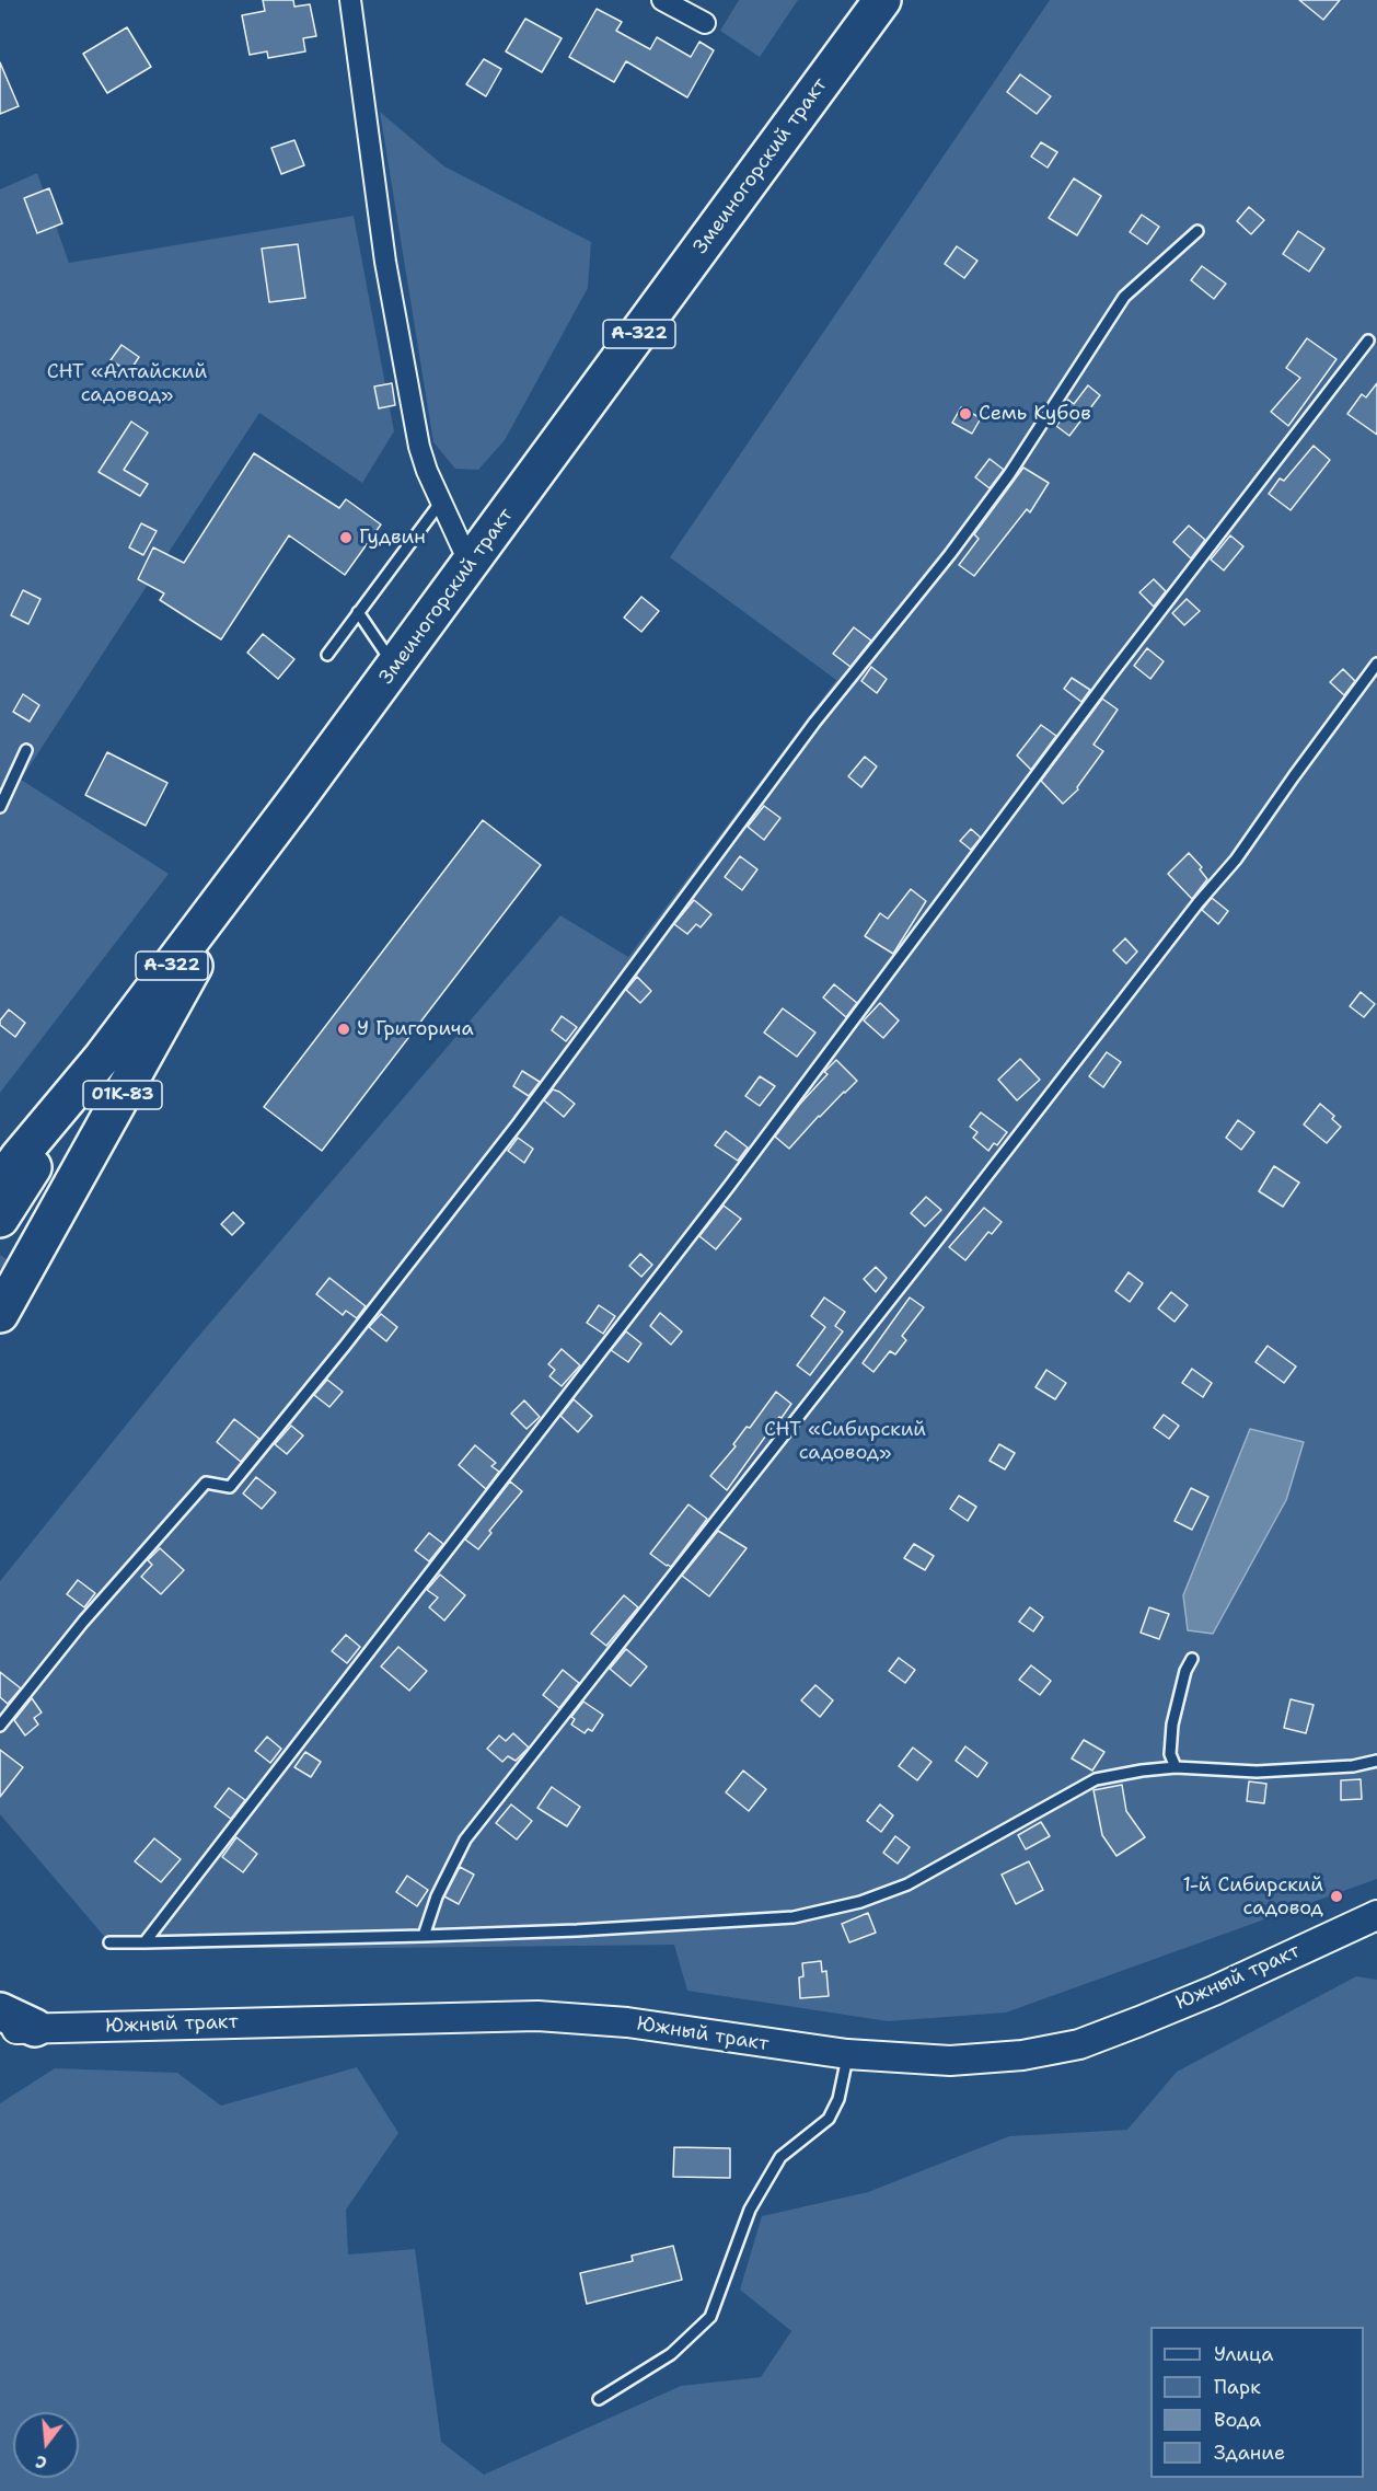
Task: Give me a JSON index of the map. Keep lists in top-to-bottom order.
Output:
{
  "streets": {
    "highway": ["Змеиногорский тракт", "А-322", "01К-83"],
    "main road": ["Южный тракт"]
  },
  "crossings": [
    ["Змеиногорский тракт", "01К-83"]
  ],
  "parks": ["СНТ «Алтайский садовод»", "СНТ «Сибирский садовод»"],
  "places": [
    "Семь Кубов",
    "Гудвин",
    "У Григорича",
    "1-й Сибирский садовод"
  ],
  "legend": [
    "Улица",
    "Парк",
    "Вода",
    "Здание"
  ],
  "north": "bottom"
}
